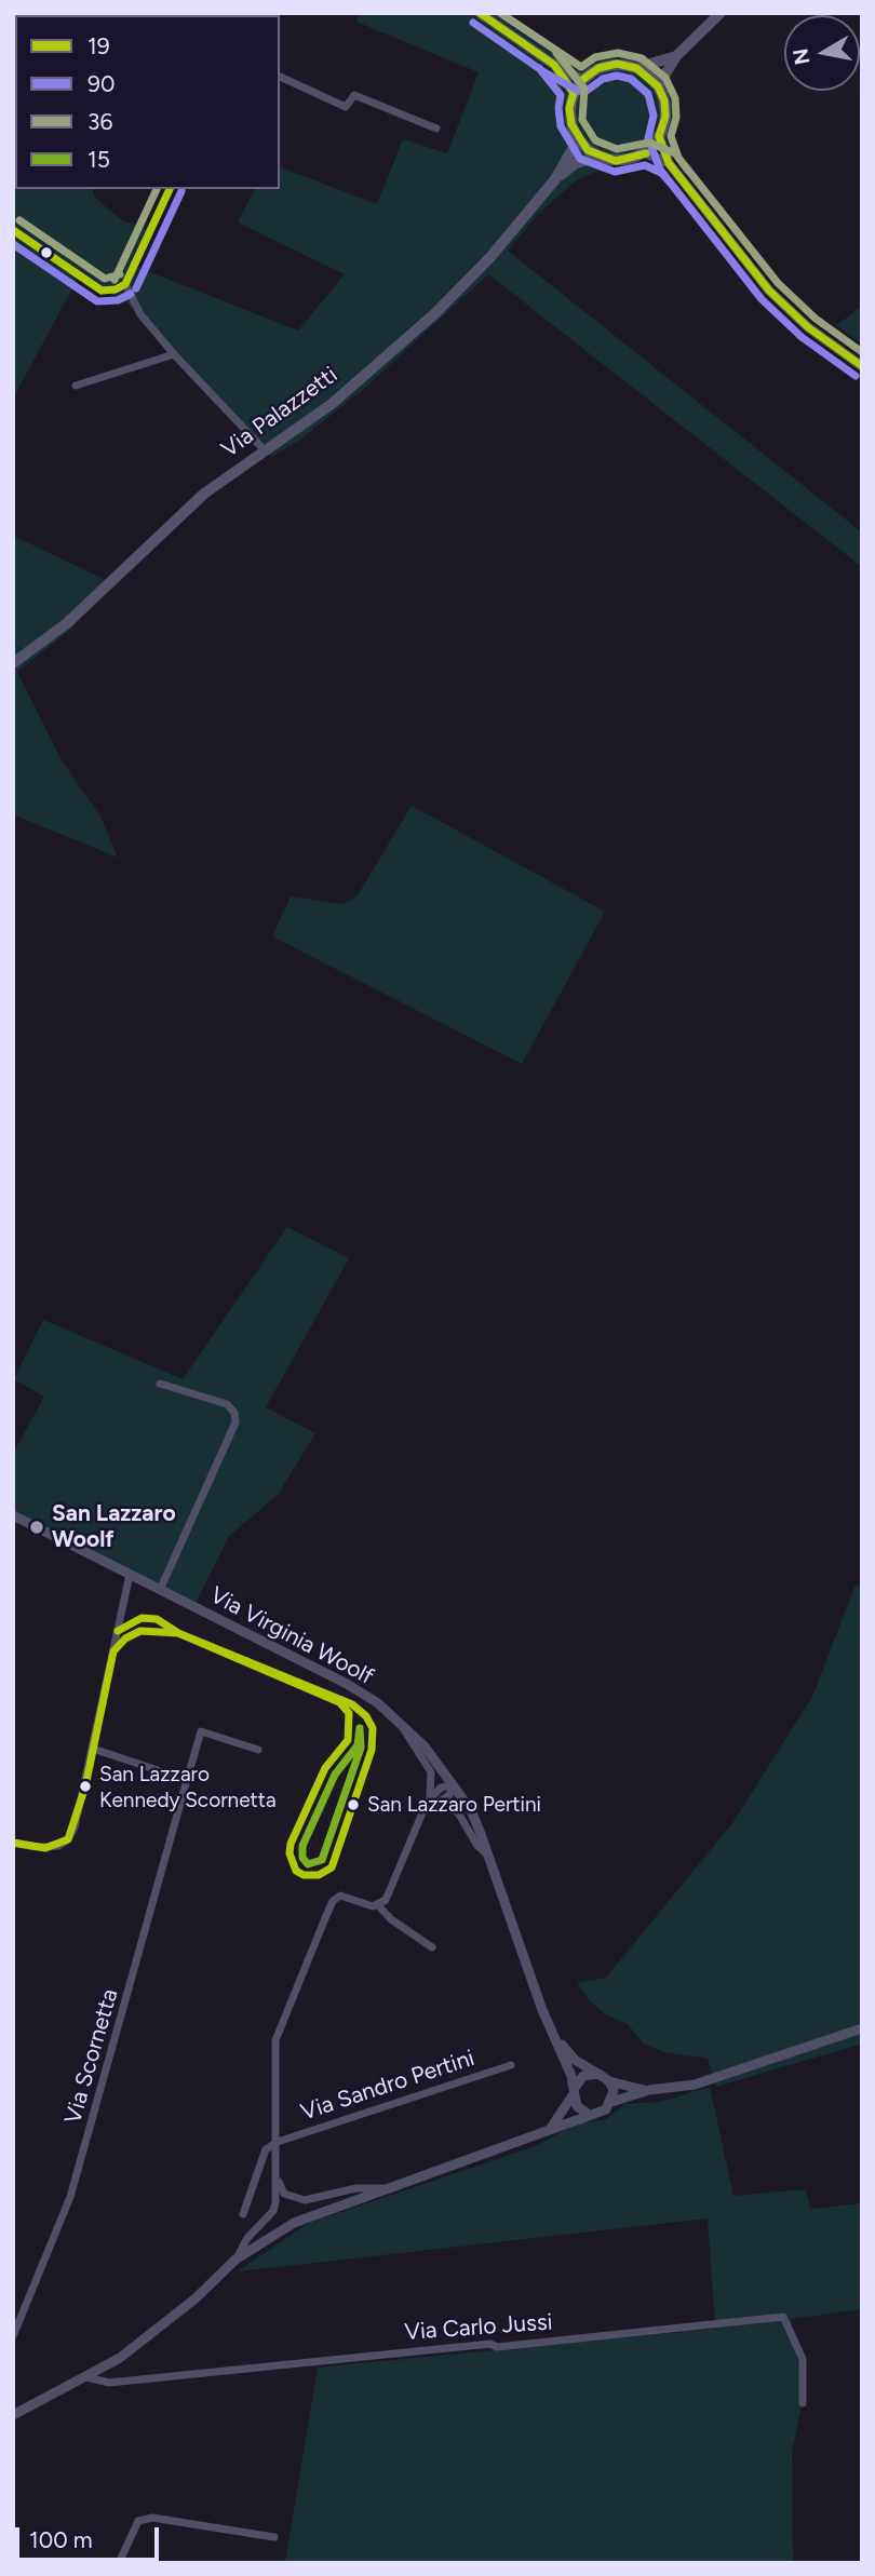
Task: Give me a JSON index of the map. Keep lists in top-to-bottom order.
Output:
{
  "streets": {
    "main road": ["Via Palazzetti"],
    "street": [
      "Via Virginia Woolf",
      "Via Scornetta",
      "Via Sandro Pertini",
      "Via Carlo Jussi"
    ]
  },
  "places": ["San Lazzaro Woolf", "San Lazzaro Kennedy Scornetta", "San Lazzaro Pertini"],
  "lines": [
    "transit line 19",
    "transit line 36",
    "transit line 90",
    "transit line 15"
  ],
  "legend": [
    "19",
    "90",
    "36",
    "15"
  ],
  "scale_bar": "100 m",
  "north": "left"
}
